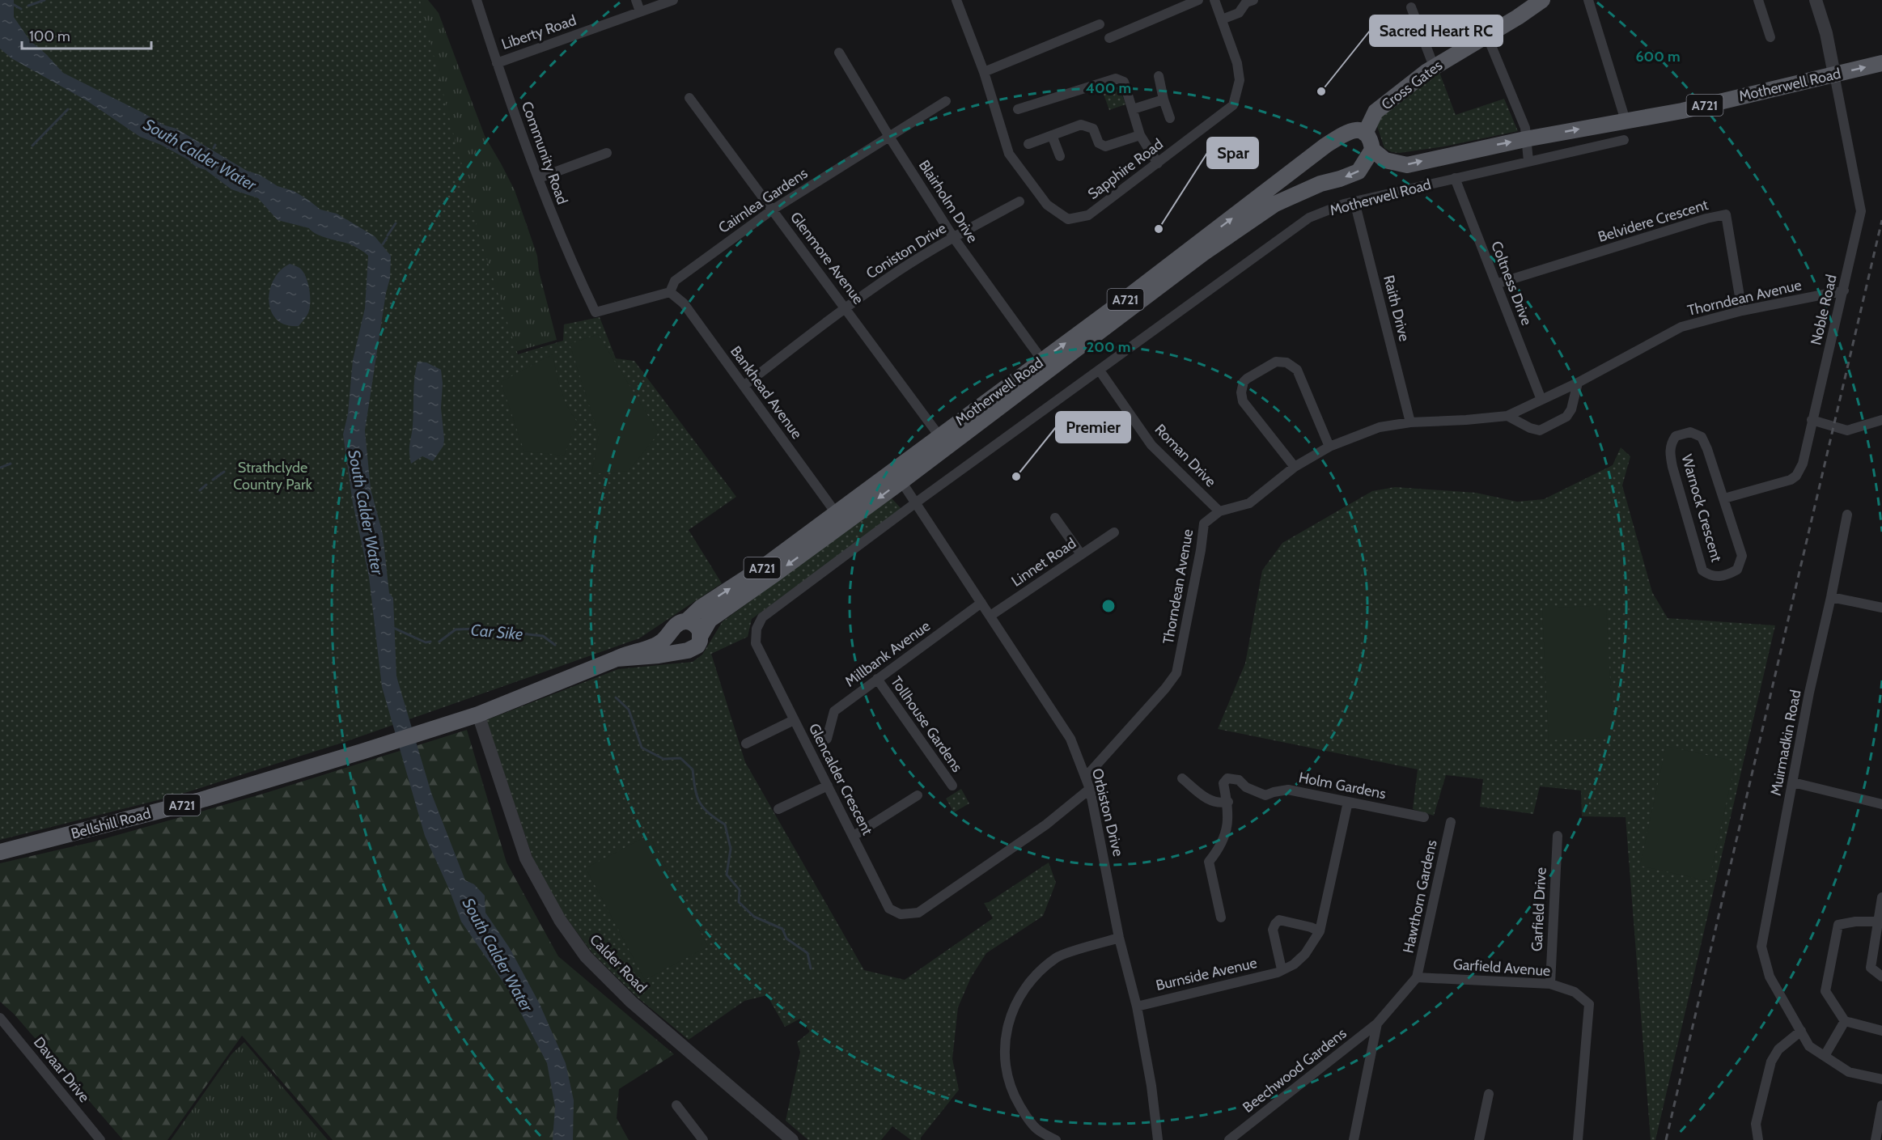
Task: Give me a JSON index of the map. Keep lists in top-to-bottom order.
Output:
{
  "streets": {
    "main road": [
      "Cross Gates",
      "Motherwell Road",
      "A721",
      "Bellshill Road"
    ],
    "street": [
      "Liberty Road",
      "Community Road",
      "Sapphire Road",
      "Cairnlea Gardens",
      "Blairholm Drive",
      "Belvidere Crescent",
      "Coniston Drive",
      "Glenmore Avenue",
      "Coltness Drive",
      "Thorndean Avenue",
      "Raith Drive",
      "Noble Road",
      "Bankhead Avenue",
      "Roman Drive",
      "Warnock Crescent",
      "Linnet Road",
      "Millbank Avenue",
      "Tollhouse Gardens",
      "Muirmadkin Road",
      "Glencalder Crescent",
      "Holm Gardens",
      "Orbiston Drive",
      "Hawthorn Gardens",
      "Garfield Drive",
      "Calder Road",
      "Garfield Avenue",
      "Burnside Avenue",
      "Davaar Drive",
      "Beechwood Gardens"
    ]
  },
  "crossings": [
    ["Liberty Road", "Community Road"],
    ["Cross Gates", "Motherwell Road"],
    ["Motherwell Road", "A721"],
    ["Motherwell Road", "Blairholm Drive"],
    ["Motherwell Road", "Glenmore Avenue"],
    ["Motherwell Road", "Coltness Drive"],
    ["Motherwell Road", "Raith Drive"],
    ["Motherwell Road", "Noble Road"],
    ["Motherwell Road", "Bankhead Avenue"],
    ["Motherwell Road", "Roman Drive"],
    ["Motherwell Road", "Glencalder Crescent"],
    ["Motherwell Road", "Orbiston Drive"],
    ["A721", "Bellshill Road"],
    ["A721", "Calder Road"],
    ["Community Road", "Cairnlea Gardens"],
    ["Community Road", "Bankhead Avenue"],
    ["Cairnlea Gardens", "Blairholm Drive"],
    ["Cairnlea Gardens", "Glenmore Avenue"],
    ["Cairnlea Gardens", "Bankhead Avenue"],
    ["Blairholm Drive", "Coniston Drive"],
    ["Belvidere Crescent", "Coltness Drive"],
    ["Belvidere Crescent", "Thorndean Avenue"],
    ["Coniston Drive", "Glenmore Avenue"],
    ["Coniston Drive", "Bankhead Avenue"],
    ["Coltness Drive", "Thorndean Avenue"],
    ["Thorndean Avenue", "Raith Drive"],
    ["Thorndean Avenue", "Noble Road"],
    ["Thorndean Avenue", "Roman Drive"],
    ["Thorndean Avenue", "Orbiston Drive"],
    ["Noble Road", "Warnock Crescent"],
    ["Linnet Road", "Orbiston Drive"],
    ["Millbank Avenue", "Tollhouse Gardens"],
    ["Millbank Avenue", "Orbiston Drive"],
    ["Glencalder Crescent", "Orbiston Drive"],
    ["Holm Gardens", "Burnside Avenue"],
    ["Orbiston Drive", "Burnside Avenue"],
    ["Bellshill Road", "Calder Road"],
    ["Hawthorn Gardens", "Garfield Avenue"],
    ["Hawthorn Gardens", "Beechwood Gardens"],
    ["Garfield Drive", "Garfield Avenue"],
    ["Garfield Avenue", "Beechwood Gardens"]
  ],
  "water": ["South Calder Water", "Car Sike"],
  "parks": ["Strathclyde Country Park"],
  "places": ["Sacred Heart RC", "Spar", "Premier"],
  "scale_bar": "100 m",
  "rings": ["600 m", "400 m", "200 m"]
}
